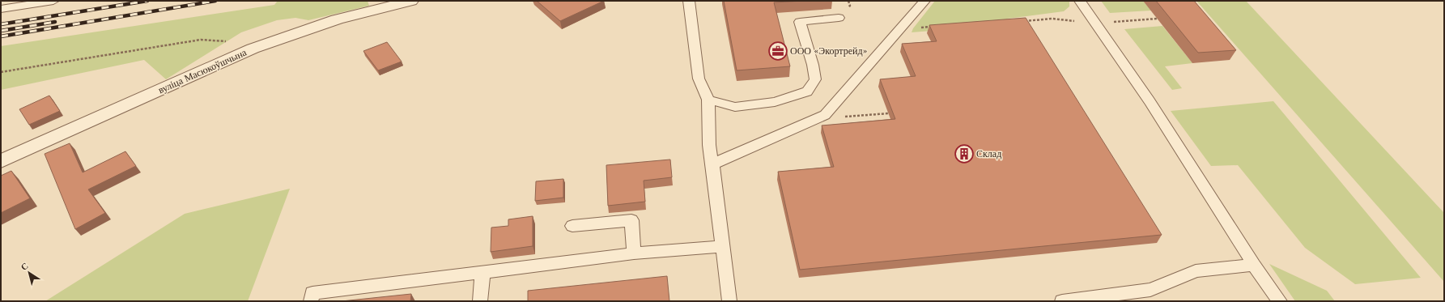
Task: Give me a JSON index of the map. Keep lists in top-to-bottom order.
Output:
{
  "streets": {
    "street": ["вуліца Масюкоўшчына"]
  },
  "places": {
    "office": ["ООО «Экортрейд»"],
    "building": ["Склад"]
  },
  "north": "top left"
}
